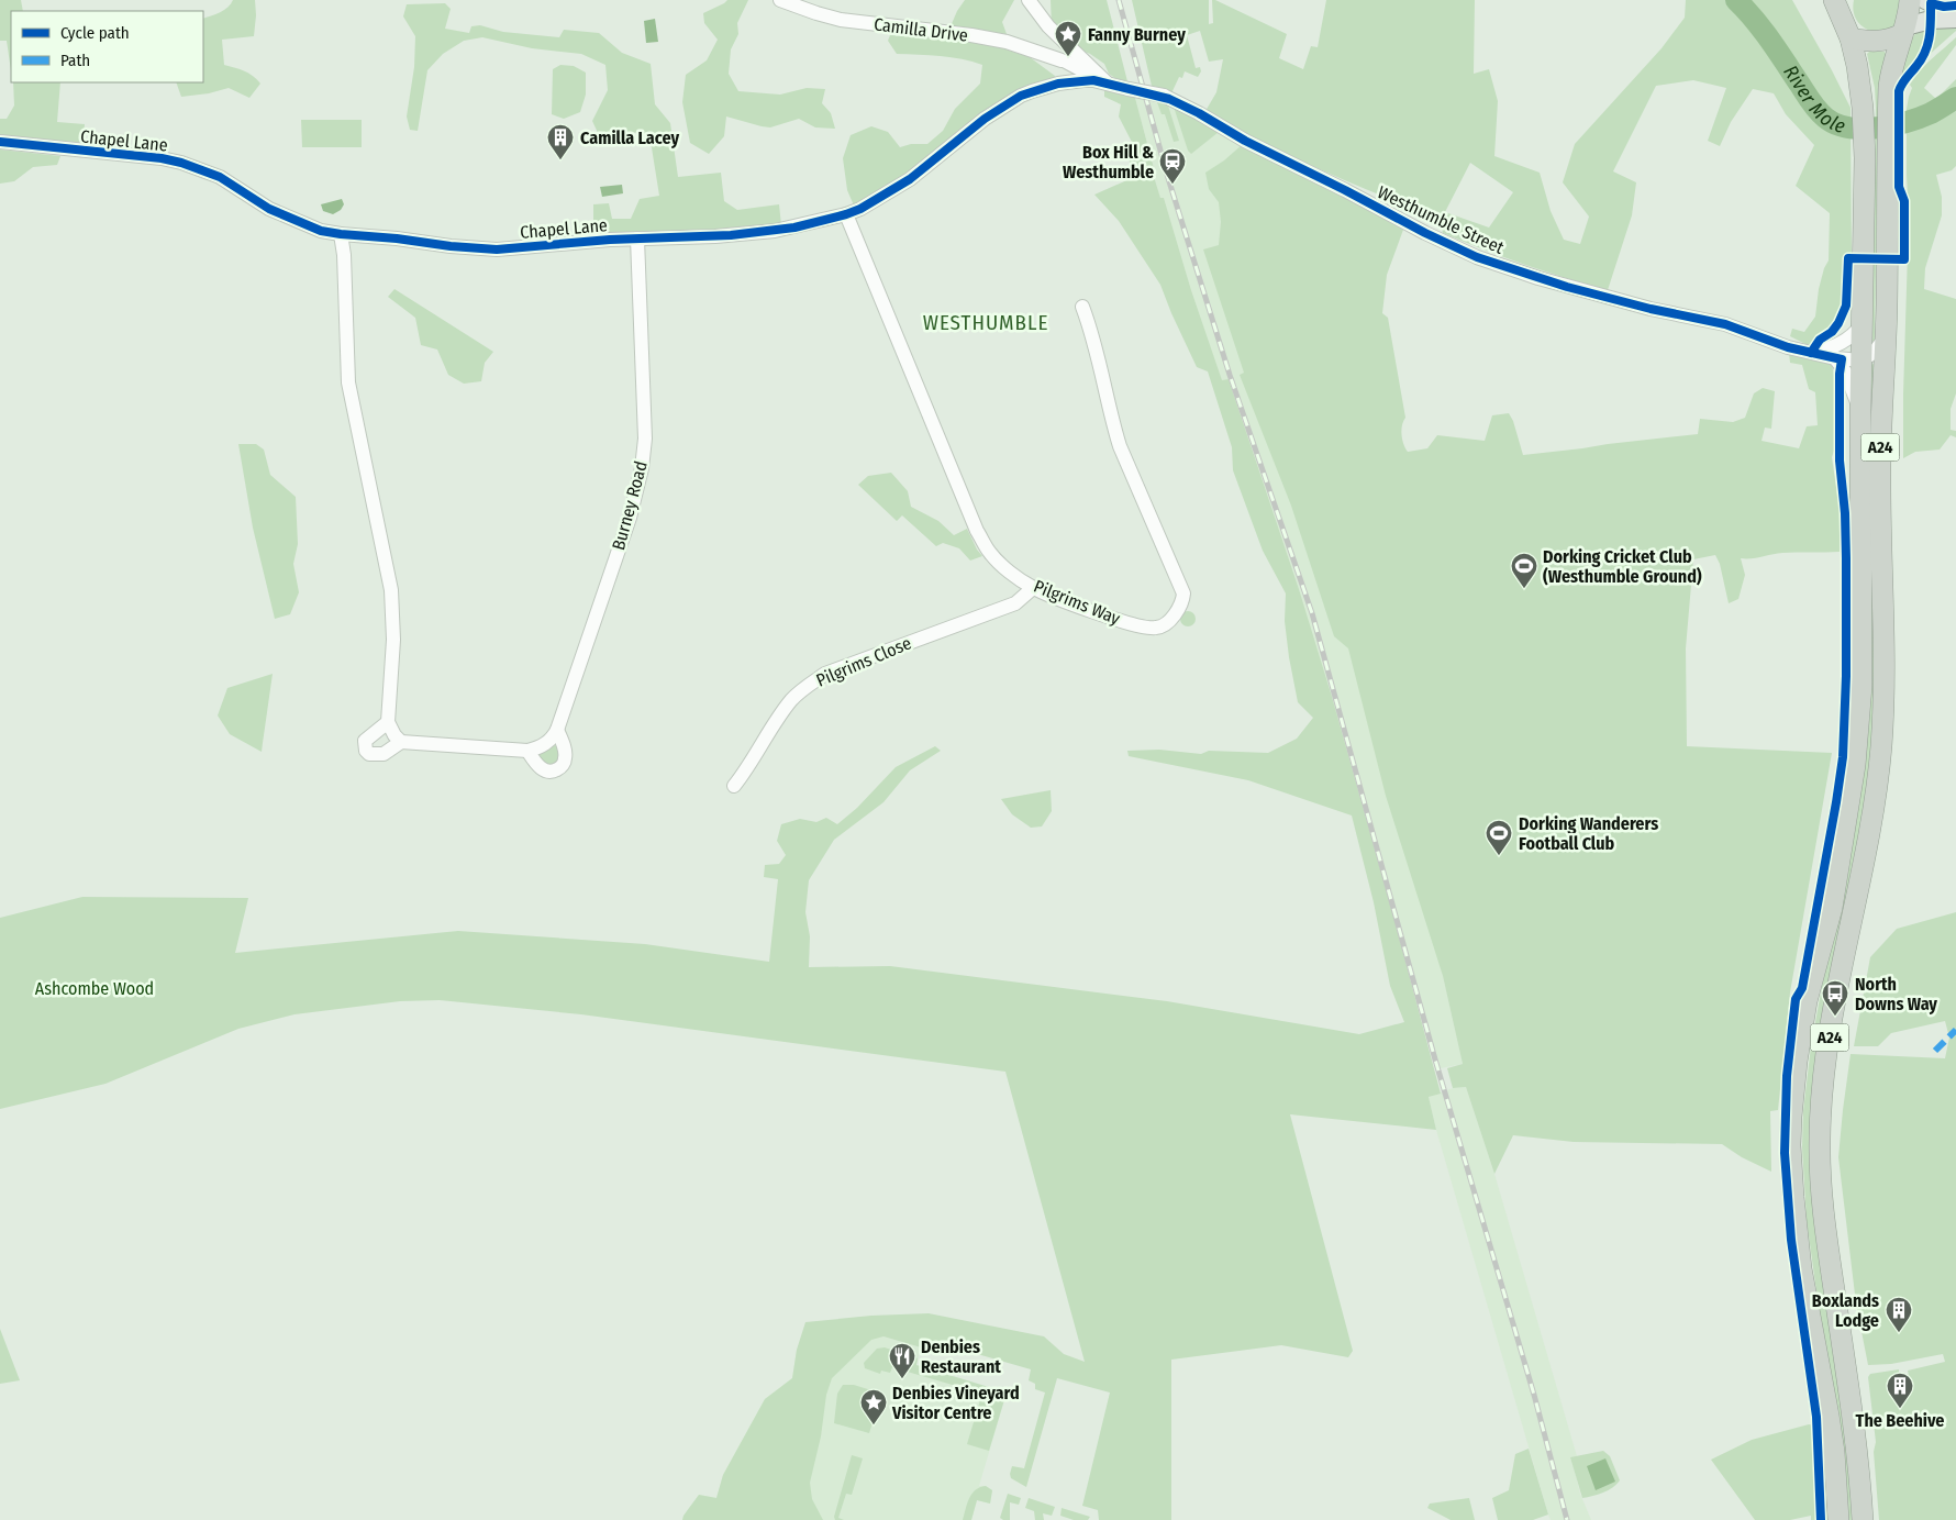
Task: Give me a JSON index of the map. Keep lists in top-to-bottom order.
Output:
{
  "streets": {
    "highway": ["A24"],
    "street": [
      "Camilla Drive",
      "Chapel Lane",
      "Westhumble Street",
      "Burney Road",
      "Pilgrims Way",
      "Pilgrims Close"
    ]
  },
  "crossings": [
    ["Camilla Drive", "Chapel Lane"],
    ["Chapel Lane", "Westhumble Street"],
    ["Chapel Lane", "Burney Road"],
    ["Chapel Lane", "Pilgrims Way"],
    ["Westhumble Street", "A24"],
    ["Pilgrims Way", "Pilgrims Close"]
  ],
  "districts": ["WESTHUMBLE"],
  "water": ["River Mole"],
  "parks": ["Ashcombe Wood"],
  "places": {
    "place": ["Fanny Burney", "Denbies Vineyard Visitor Centre"],
    "building": ["Camilla Lacey", "Boxlands Lodge", "The Beehive"],
    "station": ["Box Hill & Westhumble"],
    "sports": ["Dorking Cricket Club (Westhumble Ground)", "Dorking Wanderers Football Club"],
    "bus stop": ["North Downs Way"],
    "restaurant": ["Denbies Restaurant"]
  },
  "legend": ["Cycle path", "Path"]
}
